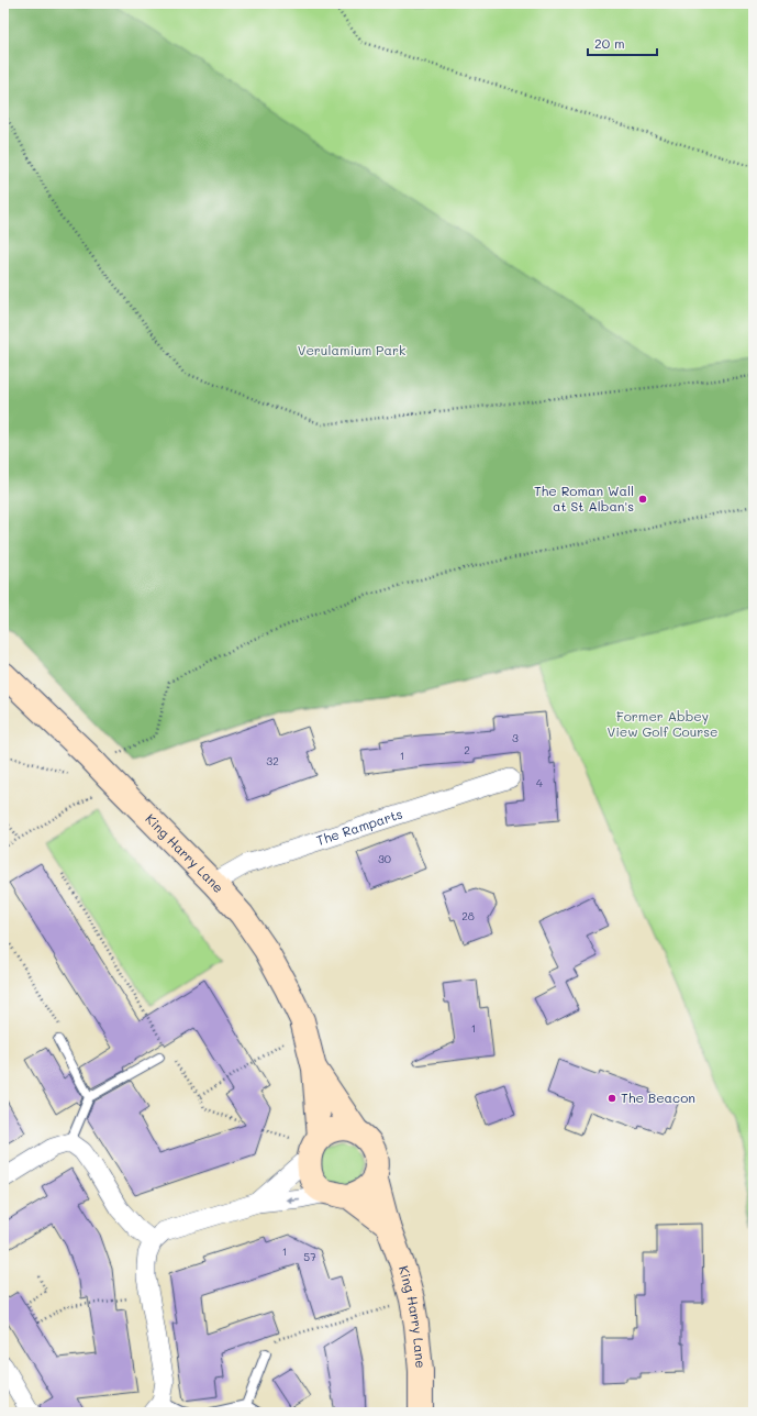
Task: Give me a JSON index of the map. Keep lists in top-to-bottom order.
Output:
{
  "streets": {
    "street": ["The Ramparts", "King Harry Lane"]
  },
  "crossings": [
    ["The Ramparts", "King Harry Lane"]
  ],
  "parks": ["Verulamium Park", "Former Abbey View Golf Course"],
  "places": ["The Roman Wall at St Alban's", "The Beacon"],
  "house_numbers": [
    "3",
    "2",
    "1",
    "32",
    "4",
    "30",
    "28",
    "1",
    "1",
    "57"
  ],
  "scale_bar": "20 m"
}
